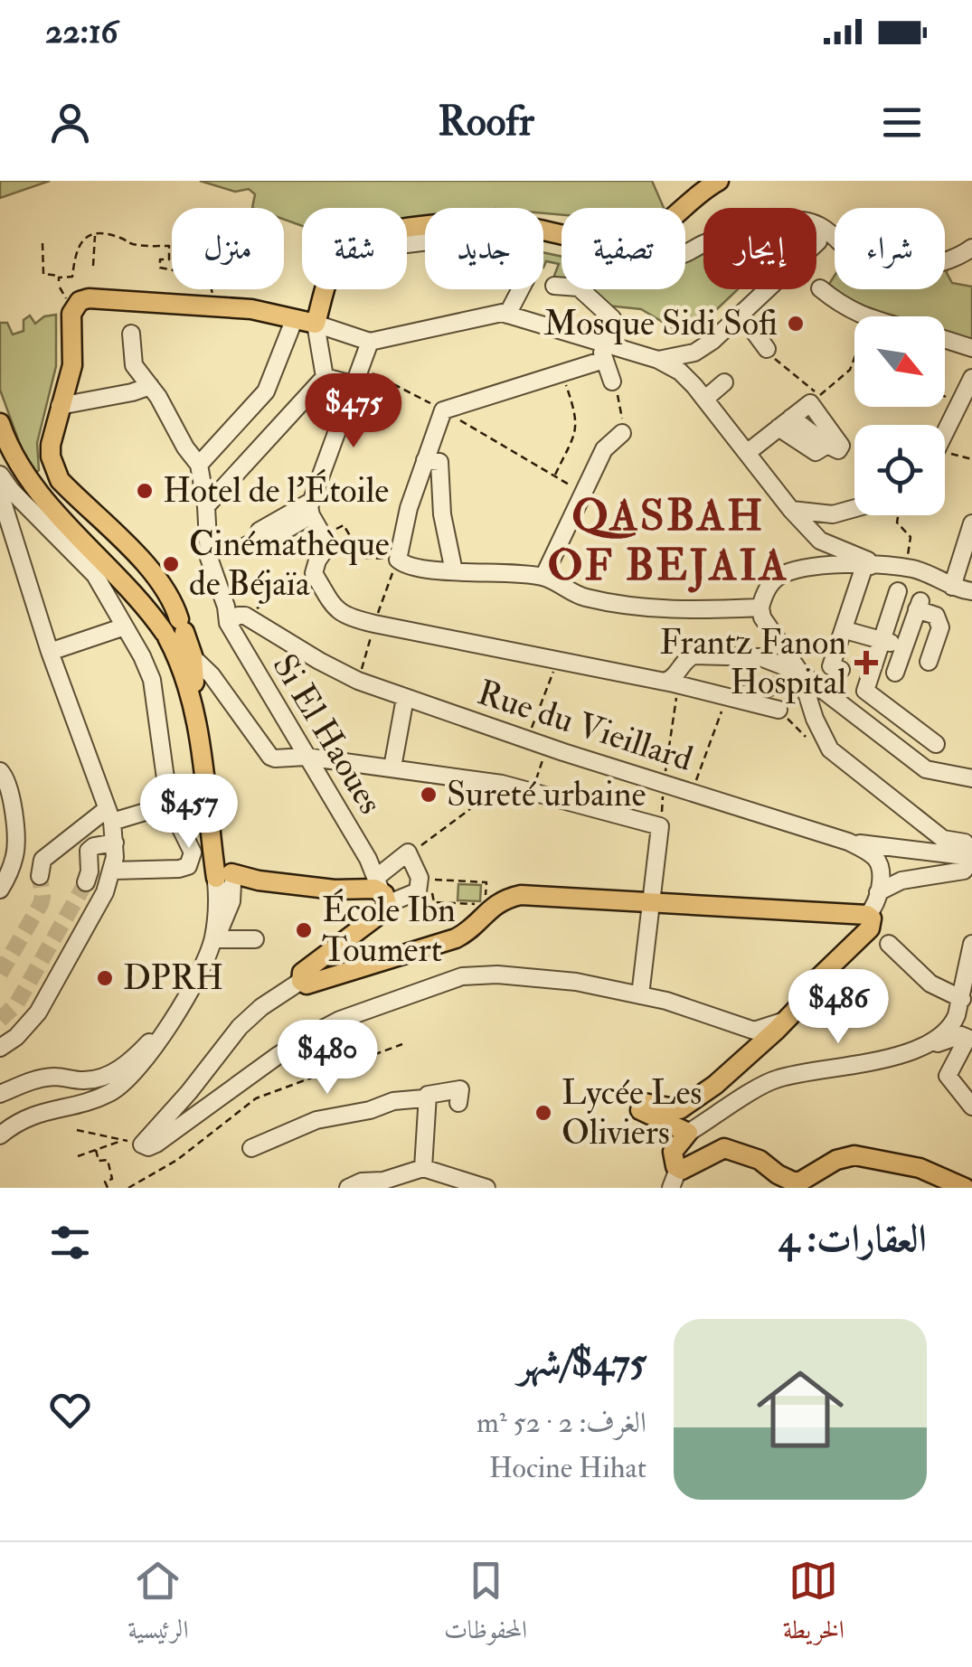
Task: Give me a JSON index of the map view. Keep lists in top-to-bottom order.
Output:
{
  "streets": {
    "street": ["Rue du Vieillard", "Si El Haoues"]
  },
  "districts": ["QASBAH OF BEJAIA"],
  "places": {
    "other": [
      "Mosque Sidi Sofi",
      "Hotel de l'Étoile",
      "Cinémathèque de Béjaïa",
      "Sureté urbaine",
      "École Ibn Toumert",
      "DPRH",
      "Lycée Les Oliviers"
    ],
    "health": ["Frantz Fanon Hospital"]
  },
  "north": "bottom right",
  "page": {
    "status": "22:16",
    "header": "Roofr",
    "chip": [
      "شراء",
      "إيجار",
      "تصفية",
      "جديد",
      "شقة",
      "منزل"
    ],
    "price": [
      "$475",
      "$457",
      "$486",
      "$480"
    ],
    "heading": "العقارات: 4",
    "list": [
      {
        "name": "$475/شهر",
        "note": "الغرف: 2 · 52 m² · Hocine Hihat"
      }
    ],
    "tabs": ["الخريطة", "المحفوظات", "الرئيسية"]
  }
}
